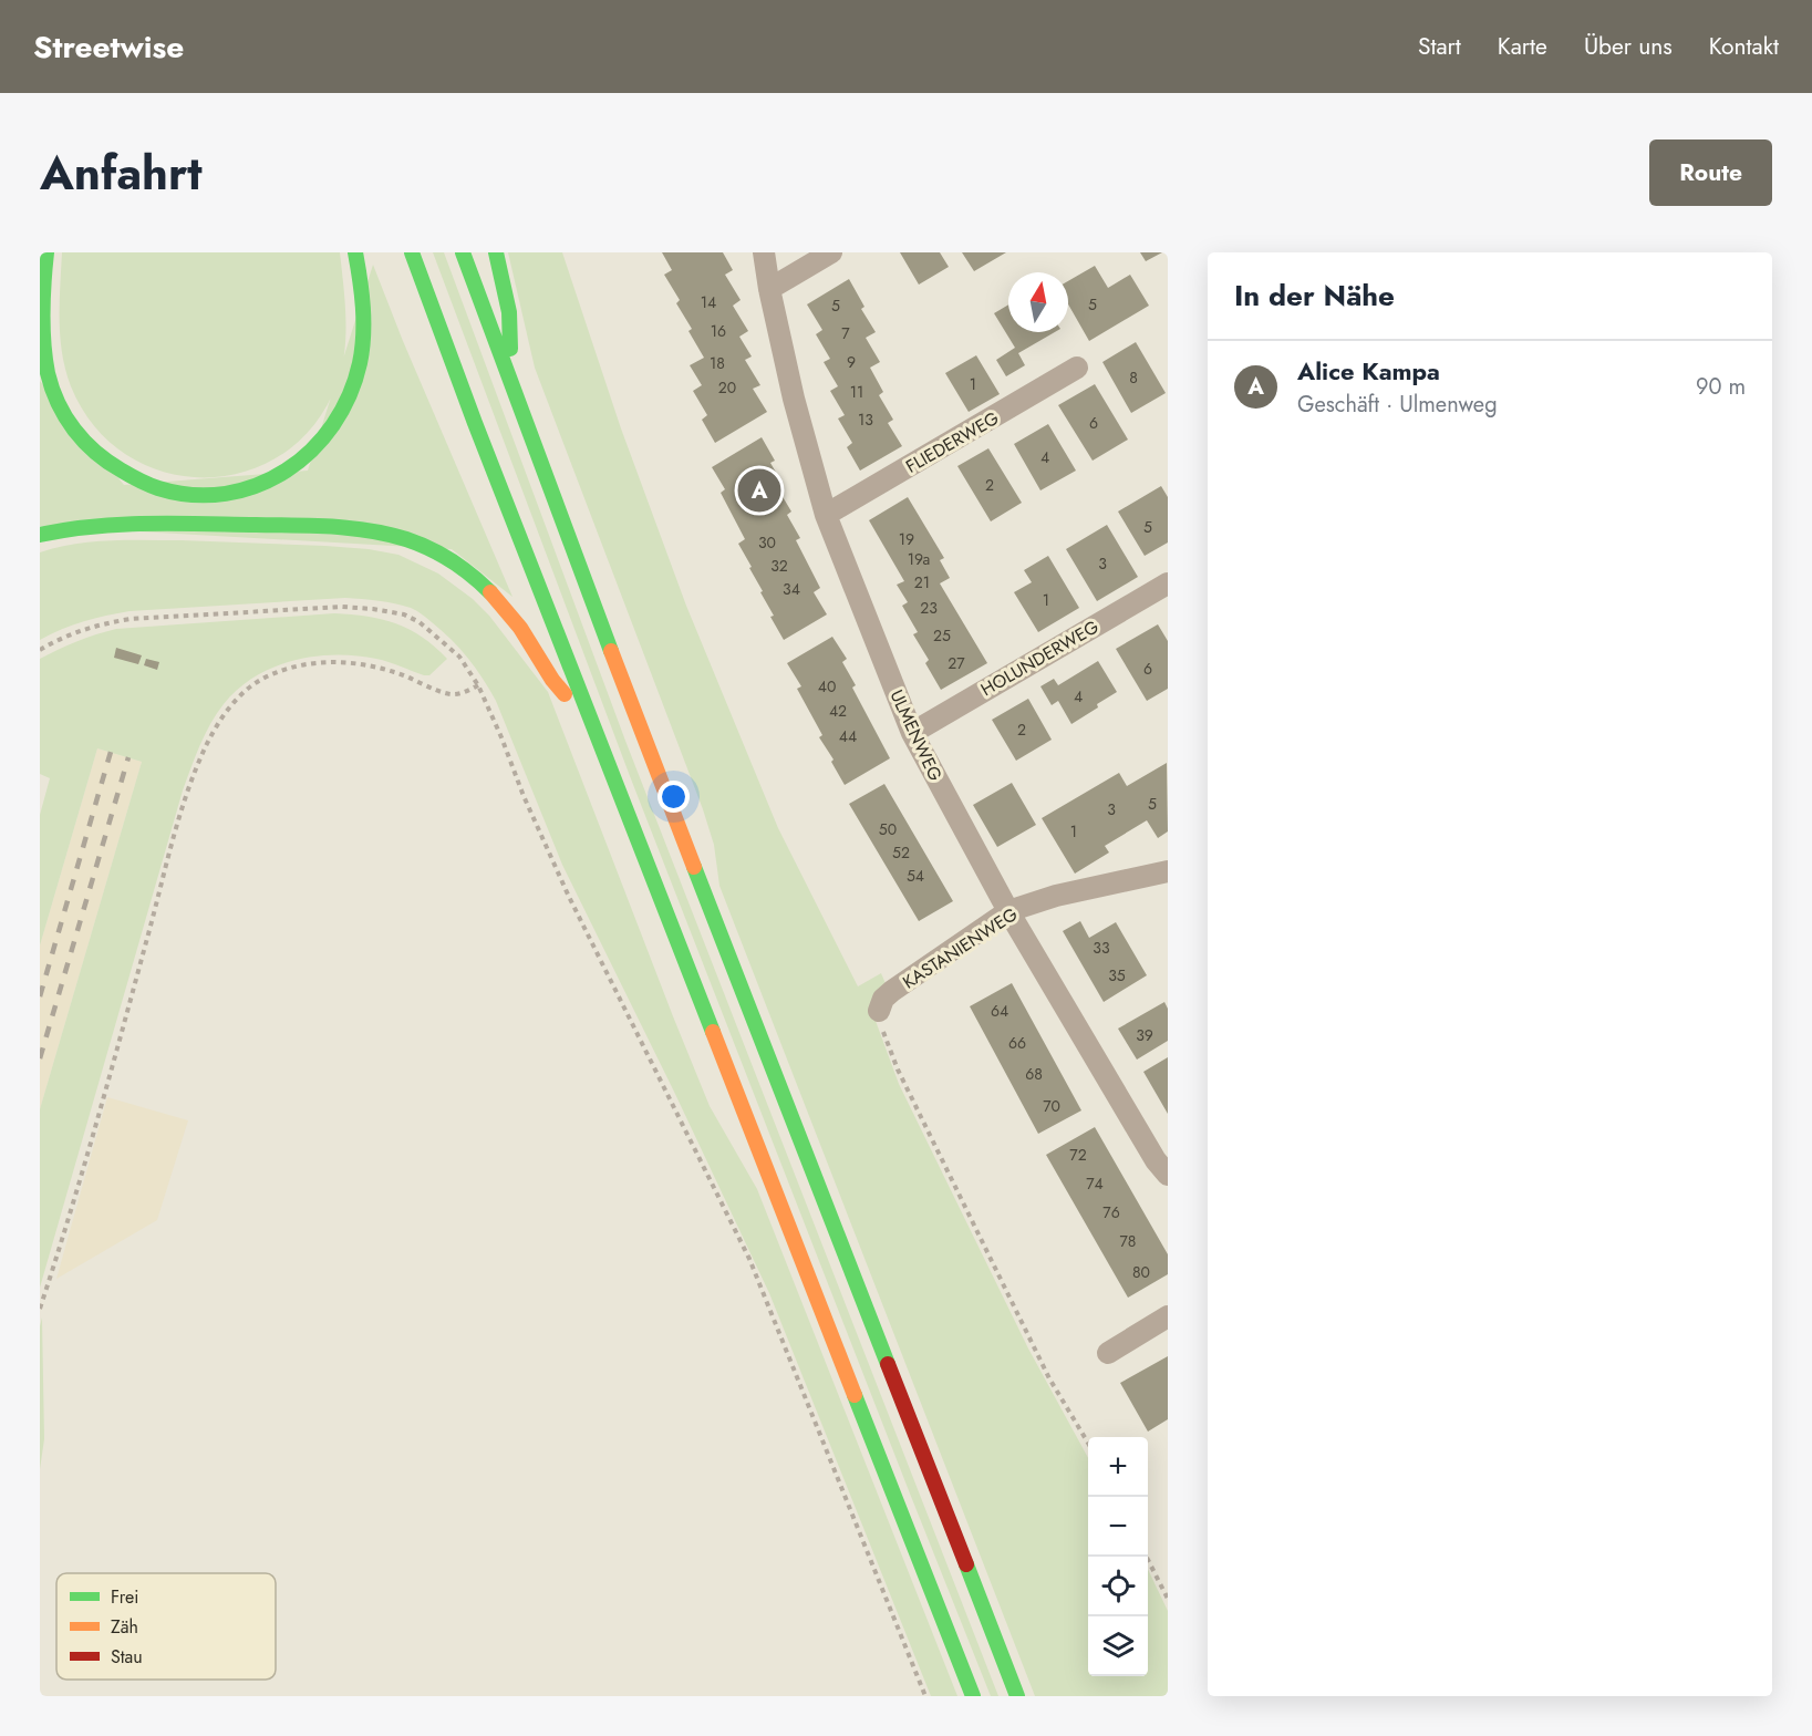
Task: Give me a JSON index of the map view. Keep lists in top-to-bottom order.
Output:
{
  "streets": {
    "street": [
      "FLIEDERWEG",
      "HOLUNDERWEG",
      "ULMENWEG",
      "KASTANIENWEG"
    ]
  },
  "crossings": [
    ["FLIEDERWEG", "ULMENWEG"],
    ["HOLUNDERWEG", "ULMENWEG"],
    ["ULMENWEG", "KASTANIENWEG"]
  ],
  "house_numbers": [
    "14",
    "5",
    "5",
    "16",
    "7",
    "9",
    "18",
    "8",
    "1",
    "20",
    "11",
    "13",
    "6",
    "4",
    "2",
    "5",
    "19",
    "30",
    "19a",
    "3",
    "32",
    "21",
    "34",
    "1",
    "23",
    "25",
    "27",
    "6",
    "40",
    "4",
    "42",
    "2",
    "44",
    "5",
    "3",
    "50",
    "1",
    "52",
    "54",
    "33",
    "35",
    "64",
    "39",
    "66",
    "68",
    "70",
    "72",
    "74",
    "76",
    "78",
    "80"
  ],
  "legend": ["Frei", "Zäh", "Stau"],
  "north": "top",
  "page": {
    "header": "Streetwise",
    "nav": [
      "Start",
      "Karte",
      "Über uns",
      "Kontakt"
    ],
    "title": "Anfahrt",
    "buttons": "Route",
    "heading": "In der Nähe",
    "list": [
      {
        "mark": "A",
        "name": "Alice Kampa",
        "note": "Geschäft · Ulmenweg",
        "value": "90 m"
      }
    ],
    "pins": "A",
    "map_buttons": ["+", "−"]
  }
}
